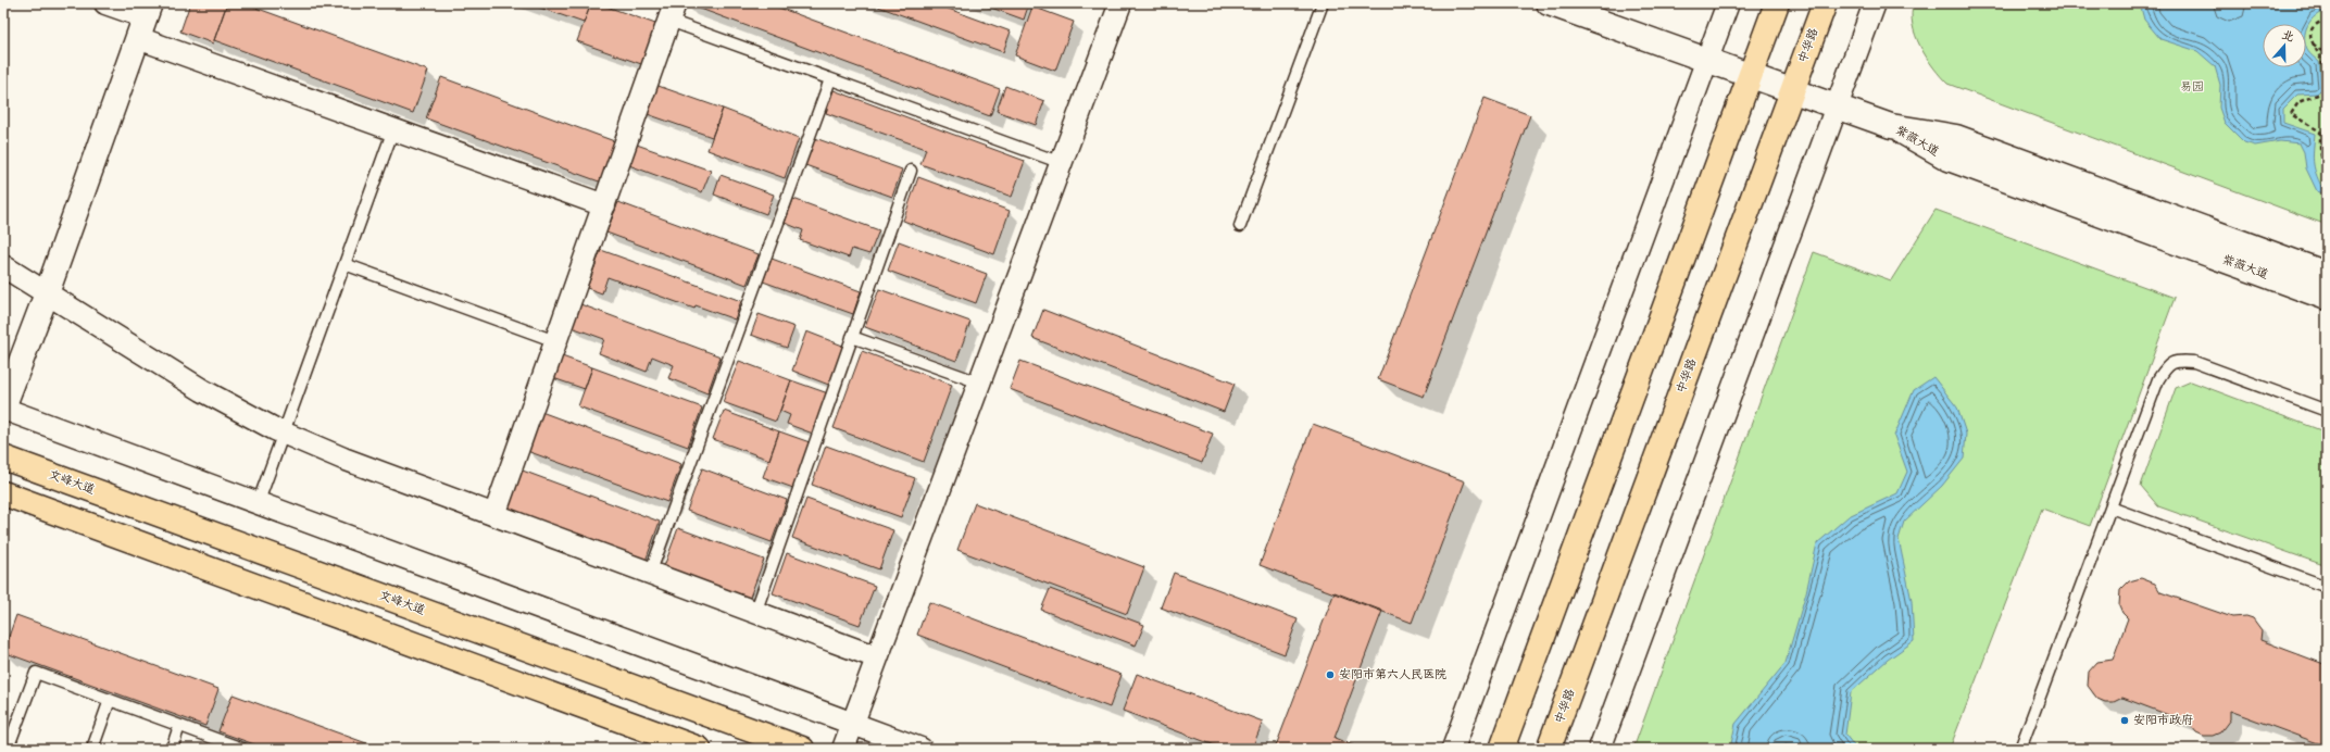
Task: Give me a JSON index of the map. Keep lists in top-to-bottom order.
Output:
{
  "streets": {
    "main road": ["中华路", "文峰大道"],
    "street": ["紫薇大道"]
  },
  "parks": ["易园"],
  "places": ["安阳市第六人民医院", "安阳市政府"],
  "north": "top"
}
